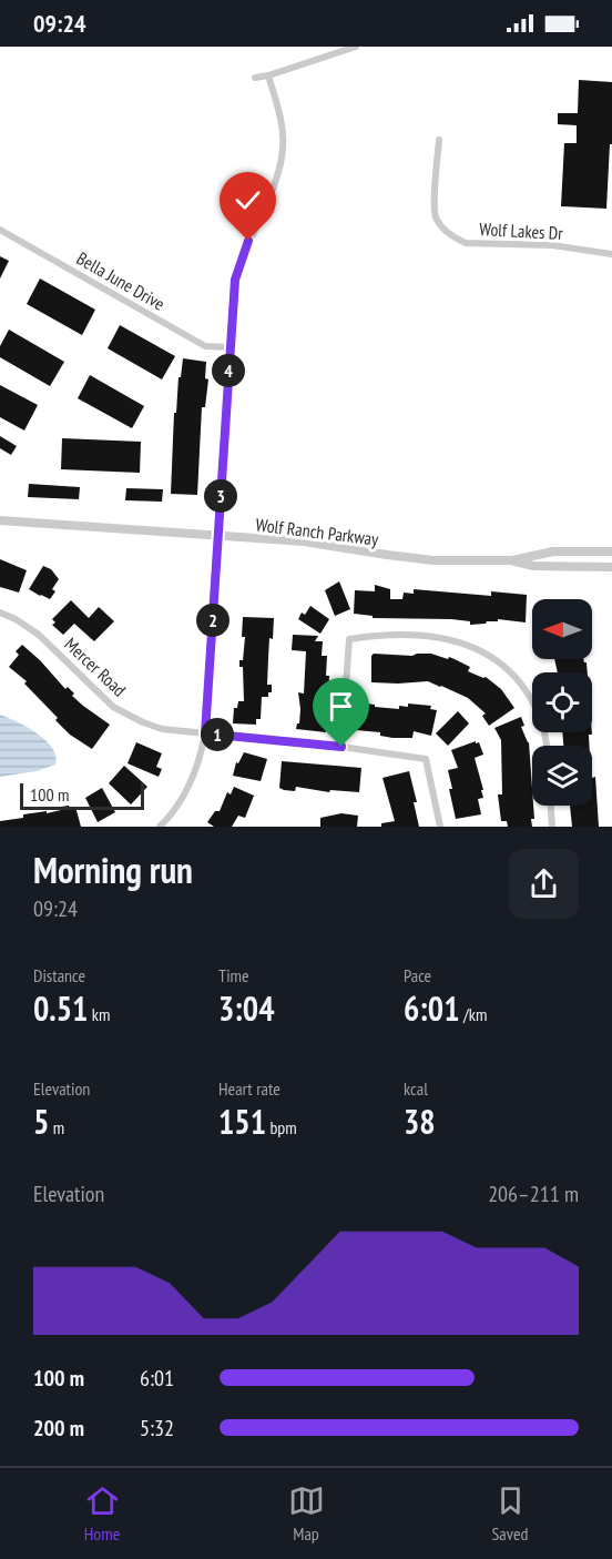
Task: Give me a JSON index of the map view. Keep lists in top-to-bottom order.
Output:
{
  "streets": {
    "street": [
      "Wolf Lakes Dr",
      "Bella June Drive",
      "Wolf Ranch Parkway",
      "Mercer Road"
    ]
  },
  "scale_bar": "100 m",
  "north": "left",
  "page": {
    "status": "09:24",
    "pins": [
      "4",
      "3",
      "2",
      "1"
    ],
    "scale": "100 m",
    "heading": ["Morning run", "09:24"],
    "stats": [
      ["Distance", "0.51 km"],
      ["Time", "3:04"],
      ["Pace", "6:01 /km"],
      ["Elevation", "5 m"],
      ["Heart rate", "151 bpm"],
      ["kcal", "38"]
    ],
    "chart": ["Elevation", "206–211 m"],
    "list": [
      {
        "name": "100 m",
        "note": "6:01"
      },
      {
        "name": "200 m",
        "note": "5:32"
      }
    ],
    "tabs": ["Home", "Map", "Saved"]
  }
}
